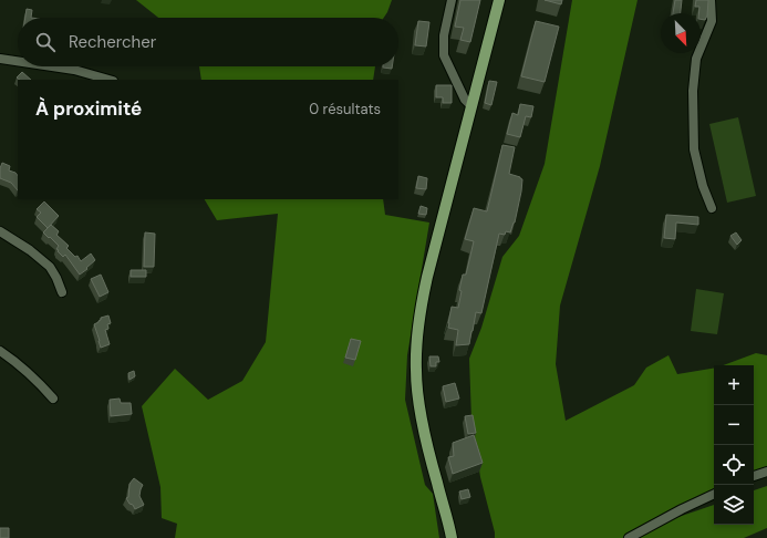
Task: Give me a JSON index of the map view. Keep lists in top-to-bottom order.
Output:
{
  "north": "bottom right",
  "page": {
    "search": "Rechercher",
    "heading": ["À proximité", "0 résultats"],
    "map_buttons": ["+", "−"]
  }
}
